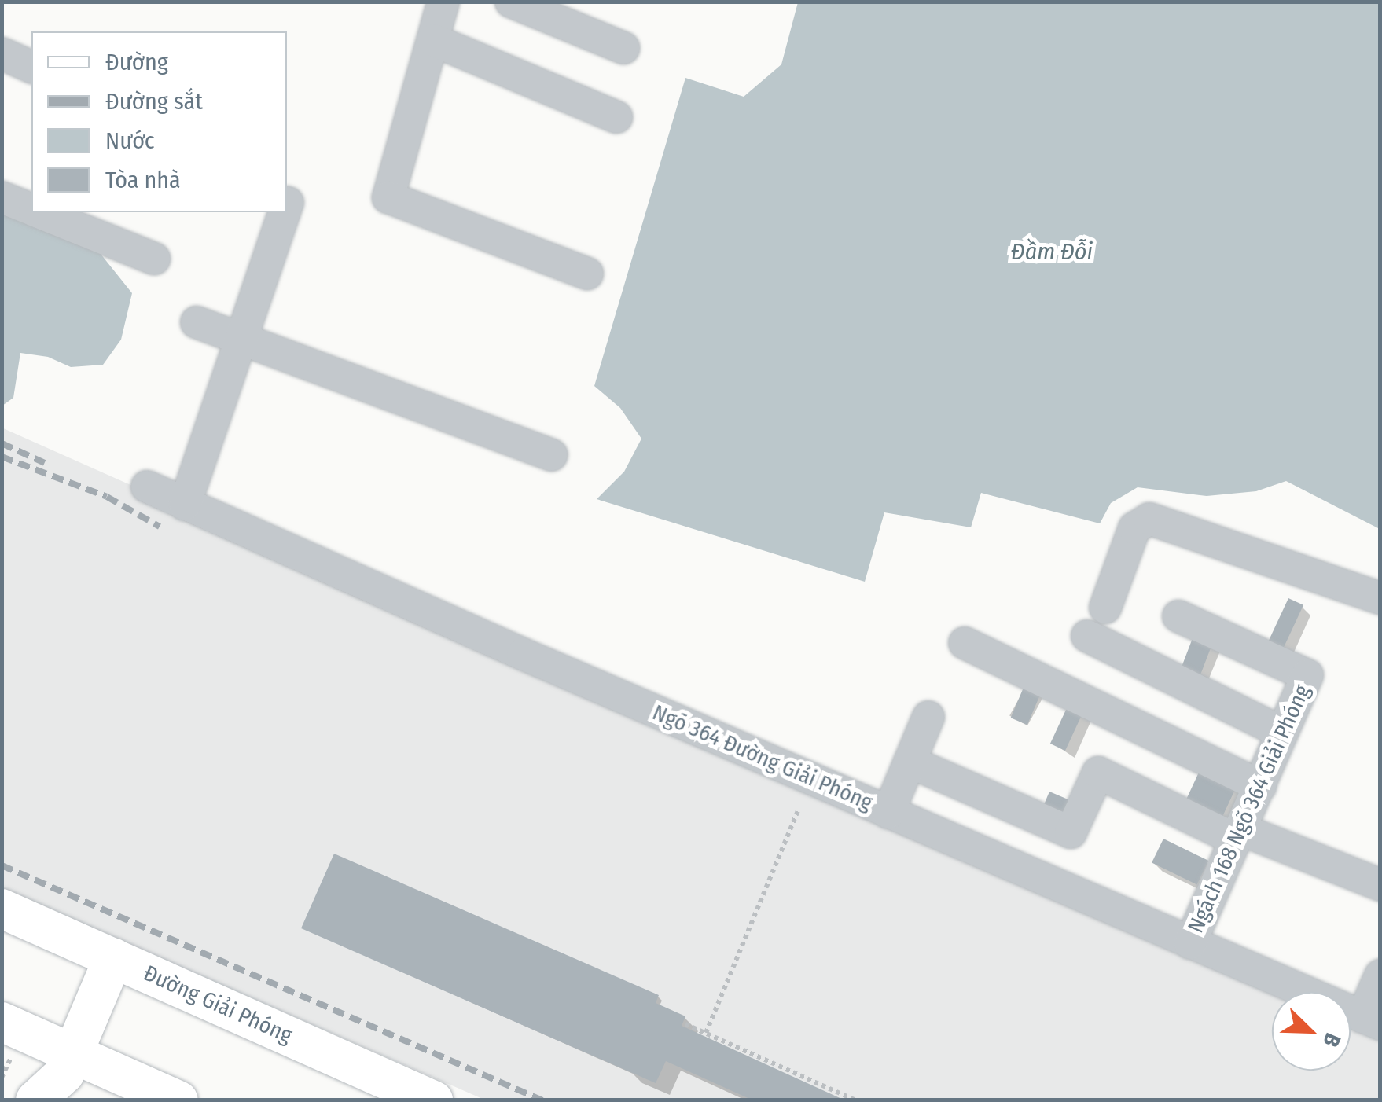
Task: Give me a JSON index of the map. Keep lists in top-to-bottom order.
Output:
{
  "streets": {
    "main road": ["Đường Giải Phóng"],
    "lane": ["Ngõ 364 Đường Giải Phóng", "Ngách 168 Ngõ 364 Giải Phóng"]
  },
  "crossings": [
    ["Ngõ 364 Đường Giải Phóng", "Ngách 168 Ngõ 364 Giải Phóng"]
  ],
  "water": ["Đầm Đỗi"],
  "legend": [
    "Đường",
    "Đường sắt",
    "Nước",
    "Tòa nhà"
  ],
  "north": "bottom right"
}
